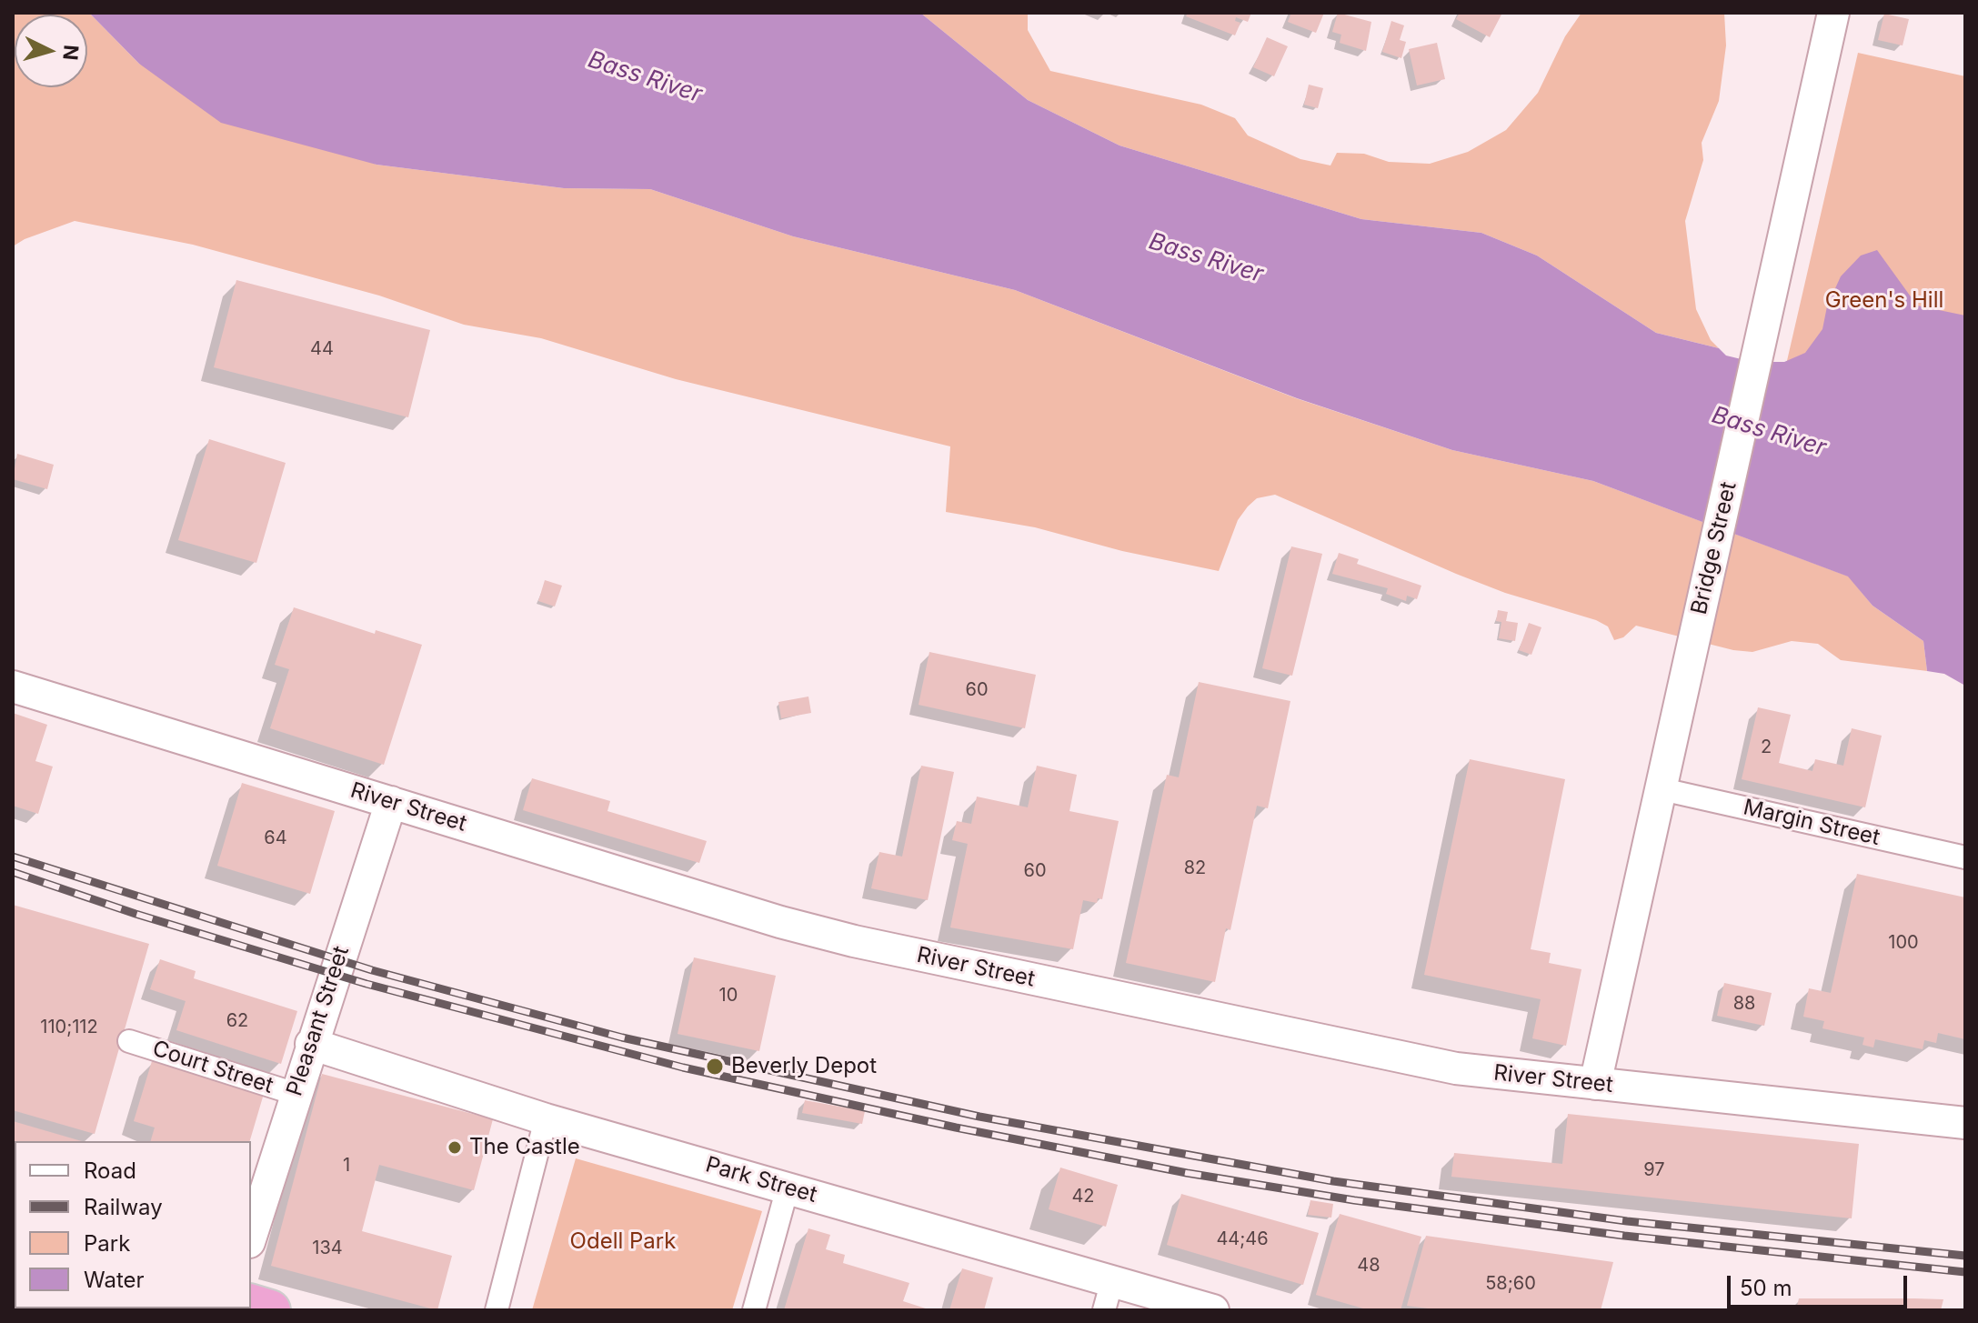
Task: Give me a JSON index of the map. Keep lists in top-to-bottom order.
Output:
{
  "streets": {
    "street": [
      "Bridge Street",
      "River Street",
      "Margin Street",
      "Pleasant Street",
      "Court Street",
      "Park Street"
    ]
  },
  "crossings": [
    ["Bridge Street", "River Street"],
    ["Bridge Street", "Margin Street"],
    ["River Street", "Pleasant Street"],
    ["Pleasant Street", "Court Street"],
    ["Pleasant Street", "Park Street"]
  ],
  "water": ["Bass River"],
  "parks": ["Green's Hill", "Odell Park"],
  "places": ["Beverly Depot", "The Castle"],
  "house_numbers": [
    "44",
    "60",
    "2",
    "64",
    "82",
    "60",
    "100",
    "10",
    "88",
    "62",
    "110;112",
    "1",
    "97",
    "42",
    "44;46",
    "134",
    "48",
    "58;60"
  ],
  "legend": [
    "Road",
    "Railway",
    "Park",
    "Water"
  ],
  "scale_bar": "50 m",
  "north": "right"
}
